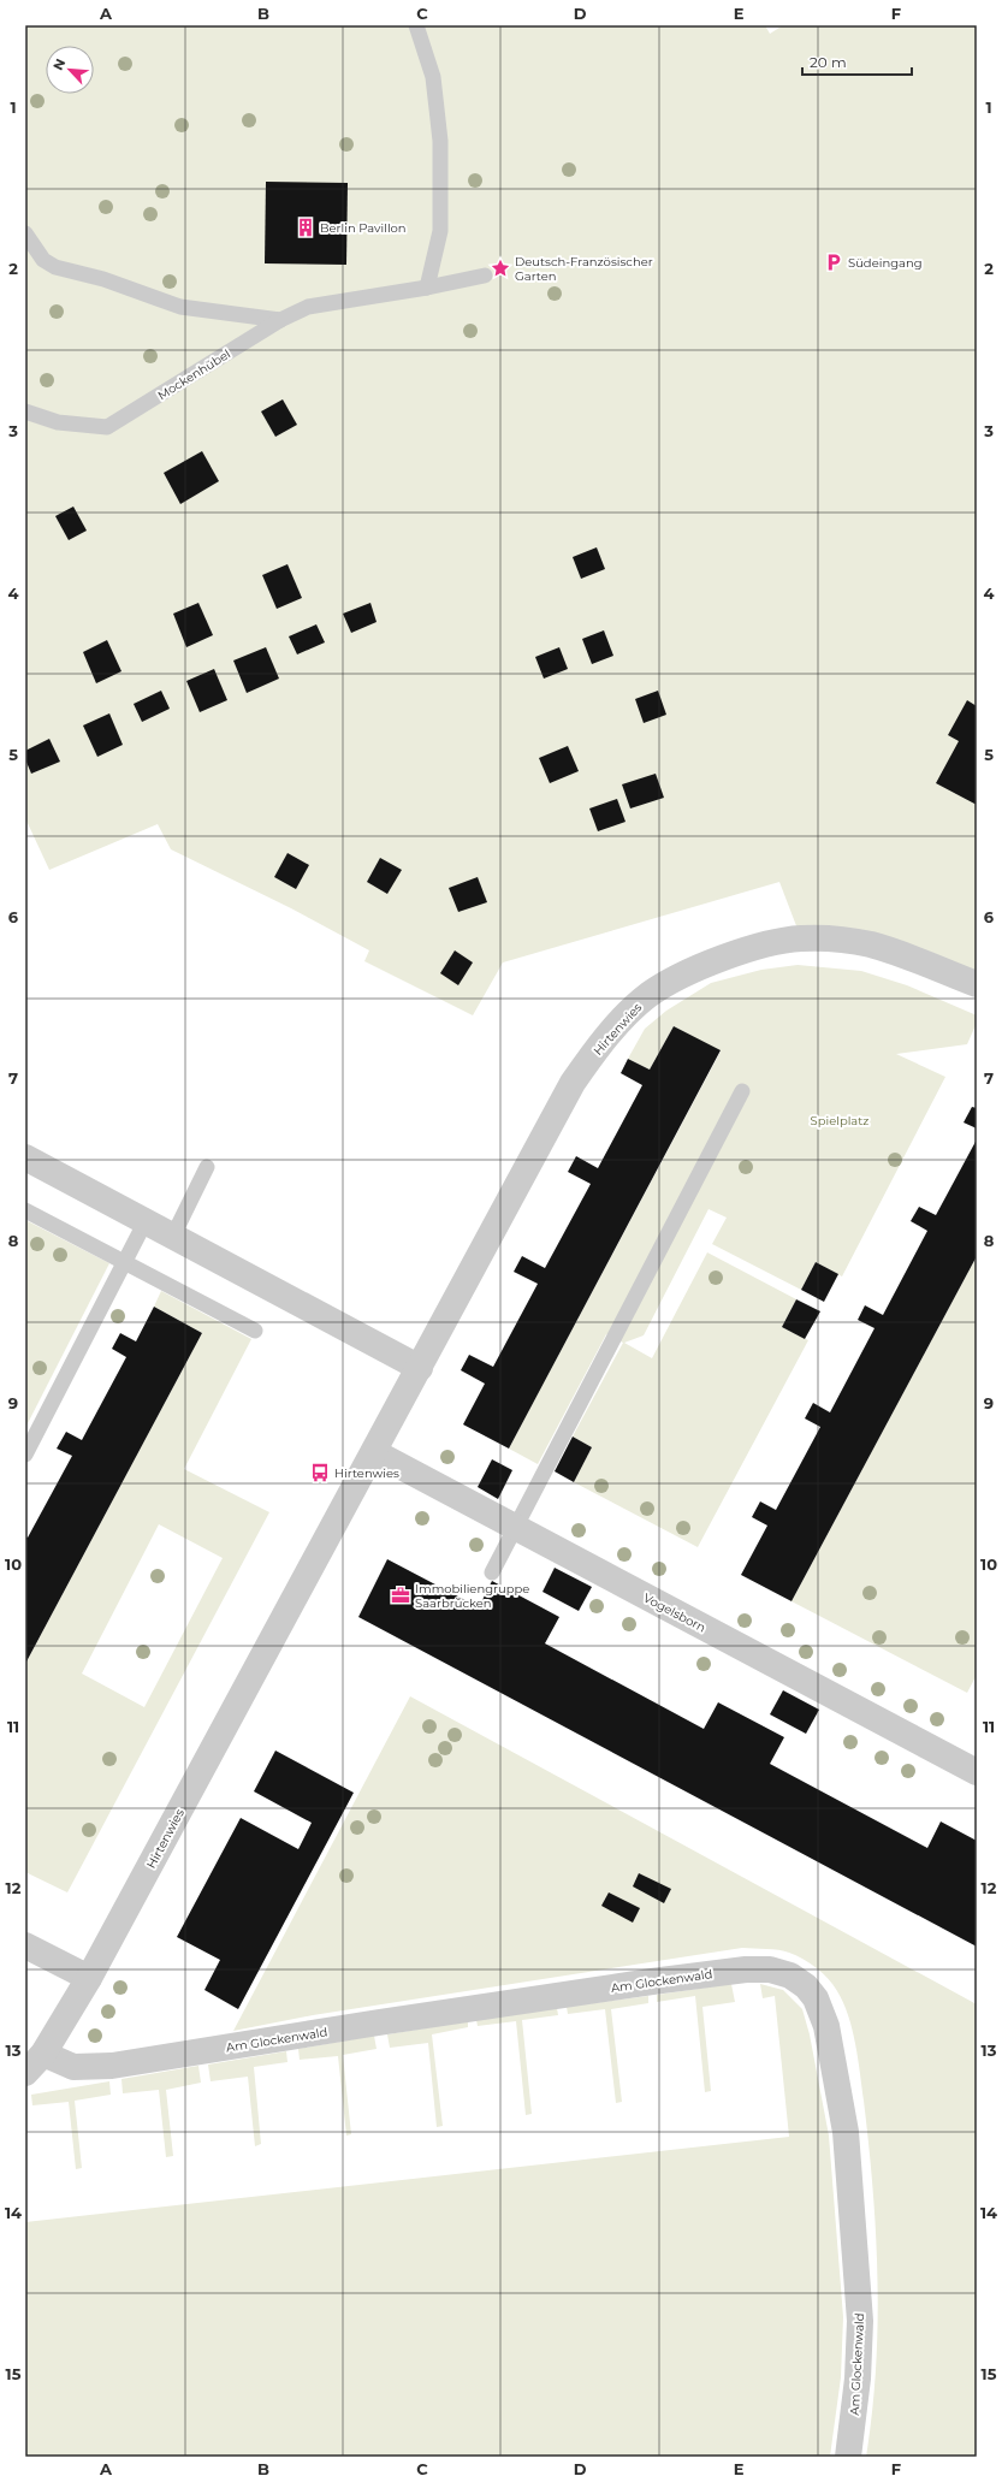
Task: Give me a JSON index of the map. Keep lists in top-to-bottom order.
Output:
{
  "streets": {
    "street": ["Hirtenwies", "Vogelsborn", "Am Glockenwald"],
    "lane": ["Mockenhübel"]
  },
  "crossings": [
    ["Hirtenwies", "Vogelsborn"],
    ["Hirtenwies", "Am Glockenwald"]
  ],
  "parks": ["Spielplatz"],
  "places": {
    "building": ["Berlin Pavillon"],
    "parking": ["Südeingang"],
    "place": ["Deutsch-Französischer Garten"],
    "bus stop": ["Hirtenwies"],
    "office": ["Immobiliengruppe Saarbrücken"]
  },
  "scale_bar": "20 m",
  "north": "top left",
  "grid": {
    "columns": [
      "A",
      "B",
      "C",
      "D",
      "E",
      "F"
    ],
    "rows": [
      "1",
      "2",
      "3",
      "4",
      "5",
      "6",
      "7",
      "8",
      "9",
      "10",
      "11",
      "12",
      "13",
      "14",
      "15"
    ]
  }
}
